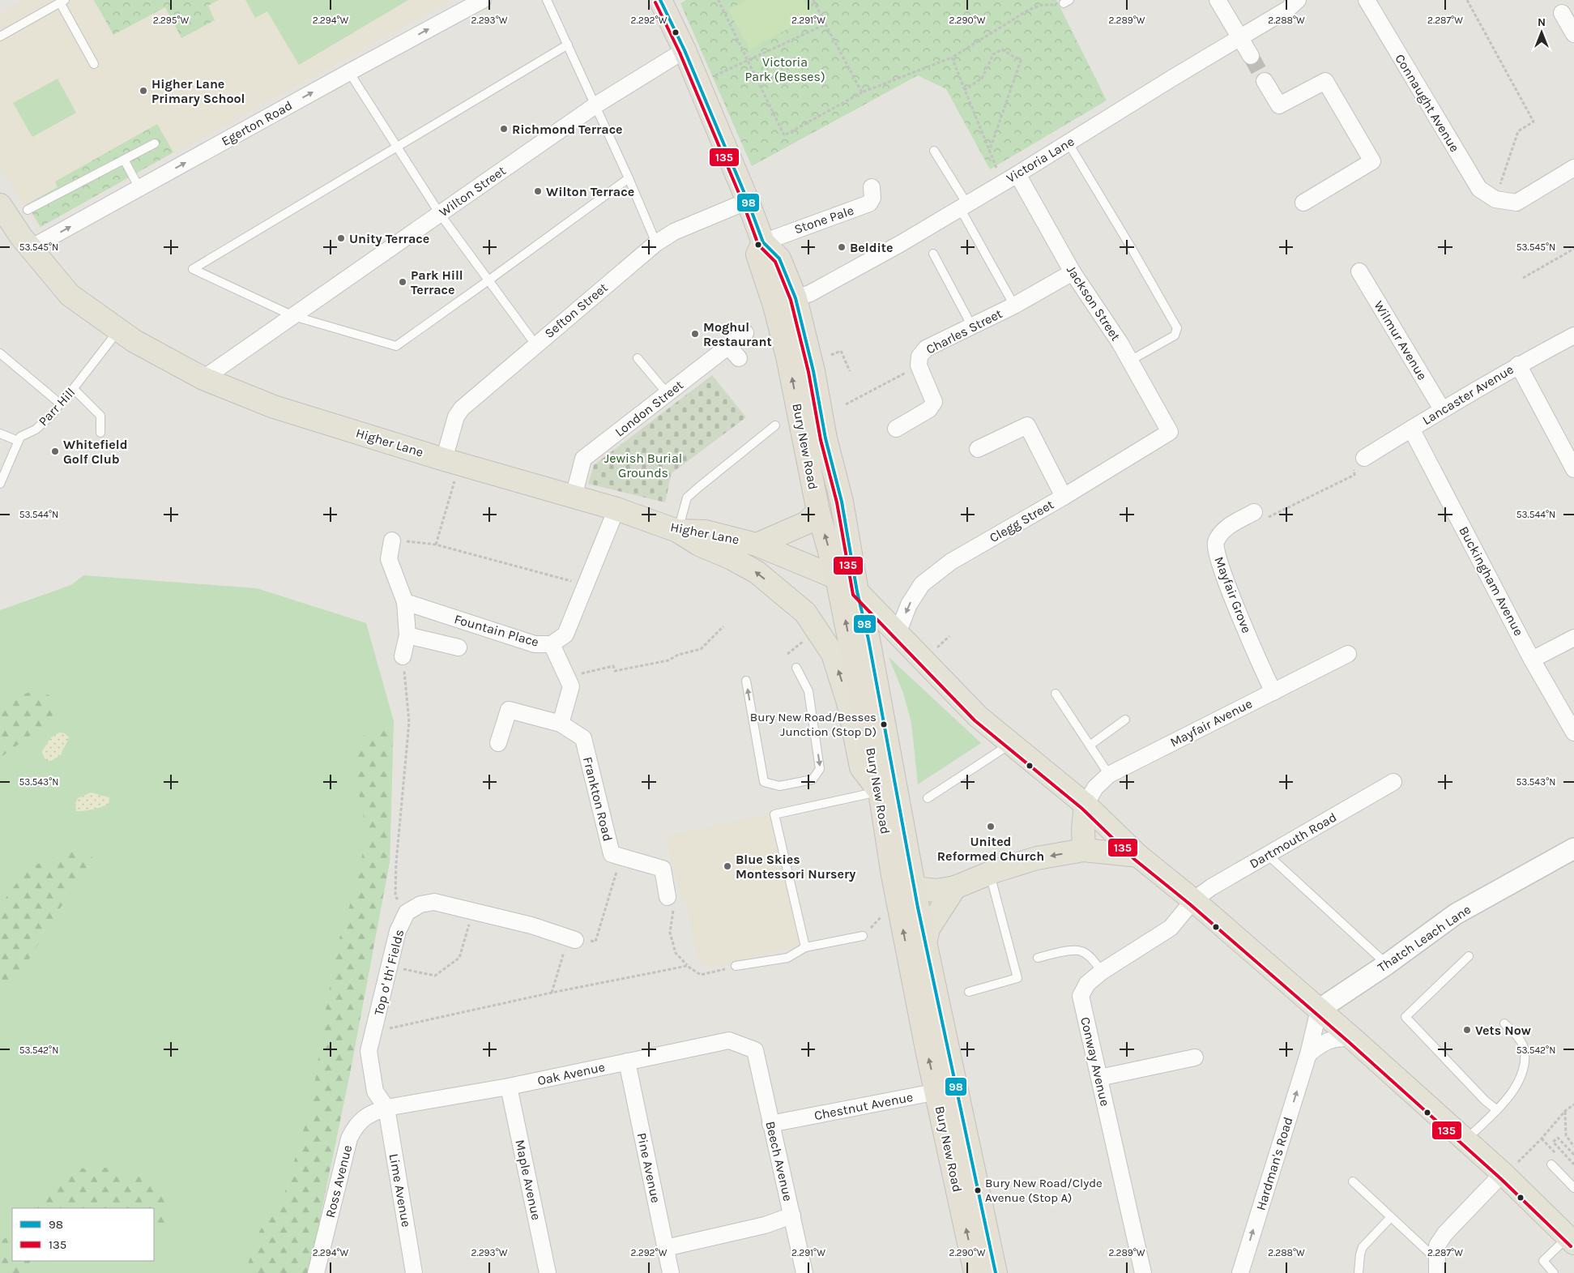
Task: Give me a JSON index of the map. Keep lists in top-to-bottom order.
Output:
{
  "streets": {
    "highway": ["Bury New Road"],
    "main road": ["Higher Lane"],
    "street": [
      "Connaught Avenue",
      "Egerton Road",
      "Victoria Lane",
      "Wilton Street",
      "Stone Pale",
      "Jackson Street",
      "Sefton Street",
      "Charles Street",
      "Wilmur Avenue",
      "Lancaster Avenue",
      "London Street",
      "Clegg Street",
      "Buckingham Avenue",
      "Mayfair Grove",
      "Fountain Place",
      "Mayfair Avenue",
      "Frankton Road",
      "Dartmouth Road",
      "Thatch Leach Lane",
      "Top o' th' Fields",
      "Conway Avenue",
      "Oak Avenue",
      "Chestnut Avenue",
      "Beech Avenue",
      "Hardman's Road",
      "Pine Avenue",
      "Maple Avenue",
      "Ross Avenue",
      "Lime Avenue"
    ],
    "lane": ["Parr Hill"]
  },
  "crossings": [
    ["Egerton Road", "Higher Lane"],
    ["Victoria Lane", "Jackson Street"],
    ["Victoria Lane", "Bury New Road"],
    ["Wilton Street", "Higher Lane"],
    ["Wilton Street", "Bury New Road"],
    ["Stone Pale", "Bury New Road"],
    ["Jackson Street", "Charles Street"],
    ["Jackson Street", "Clegg Street"],
    ["Sefton Street", "Higher Lane"],
    ["Sefton Street", "Bury New Road"],
    ["Wilmur Avenue", "Lancaster Avenue"],
    ["Lancaster Avenue", "Buckingham Avenue"],
    ["Parr Hill", "Higher Lane"],
    ["London Street", "Higher Lane"],
    ["Higher Lane", "Bury New Road"],
    ["Higher Lane", "Clegg Street"],
    ["Higher Lane", "Fountain Place"],
    ["Higher Lane", "Mayfair Avenue"],
    ["Higher Lane", "Dartmouth Road"],
    ["Higher Lane", "Thatch Leach Lane"],
    ["Higher Lane", "Conway Avenue"],
    ["Higher Lane", "Hardman's Road"],
    ["Bury New Road", "Chestnut Avenue"],
    ["Mayfair Grove", "Mayfair Avenue"],
    ["Dartmouth Road", "Conway Avenue"],
    ["Thatch Leach Lane", "Hardman's Road"],
    ["Top o' th' Fields", "Oak Avenue"],
    ["Top o' th' Fields", "Ross Avenue"],
    ["Top o' th' Fields", "Lime Avenue"],
    ["Oak Avenue", "Beech Avenue"],
    ["Oak Avenue", "Pine Avenue"],
    ["Oak Avenue", "Maple Avenue"],
    ["Oak Avenue", "Ross Avenue"],
    ["Oak Avenue", "Lime Avenue"],
    ["Chestnut Avenue", "Beech Avenue"],
    ["Ross Avenue", "Lime Avenue"]
  ],
  "one_way": ["Egerton Road", "Clegg Street", "Hardman's Road"],
  "parks": ["Victoria Park (Besses)", "Jewish Burial Grounds"],
  "places": [
    "Higher Lane Primary School",
    "Richmond Terrace",
    "Wilton Terrace",
    "Unity Terrace",
    "Beldite",
    "Park Hill Terrace",
    "Moghul Restaurant",
    "Whitefield Golf Club",
    "Bury New Road/Besses Junction (Stop D)",
    "United Reformed Church",
    "Blue Skies Montessori Nursery",
    "Vets Now",
    "Bury New Road/Clyde Avenue (Stop A)"
  ],
  "lines": ["transit line 98", "transit line 135"],
  "legend": ["98", "135"],
  "north": "top",
  "coordinates": [
    "2.295°W",
    "2.294°W",
    "2.293°W",
    "2.292°W",
    "2.291°W",
    "2.290°W",
    "2.289°W",
    "2.288°W",
    "2.287°W",
    "53.545°N",
    "53.544°N",
    "53.543°N",
    "53.542°N"
  ]
}
